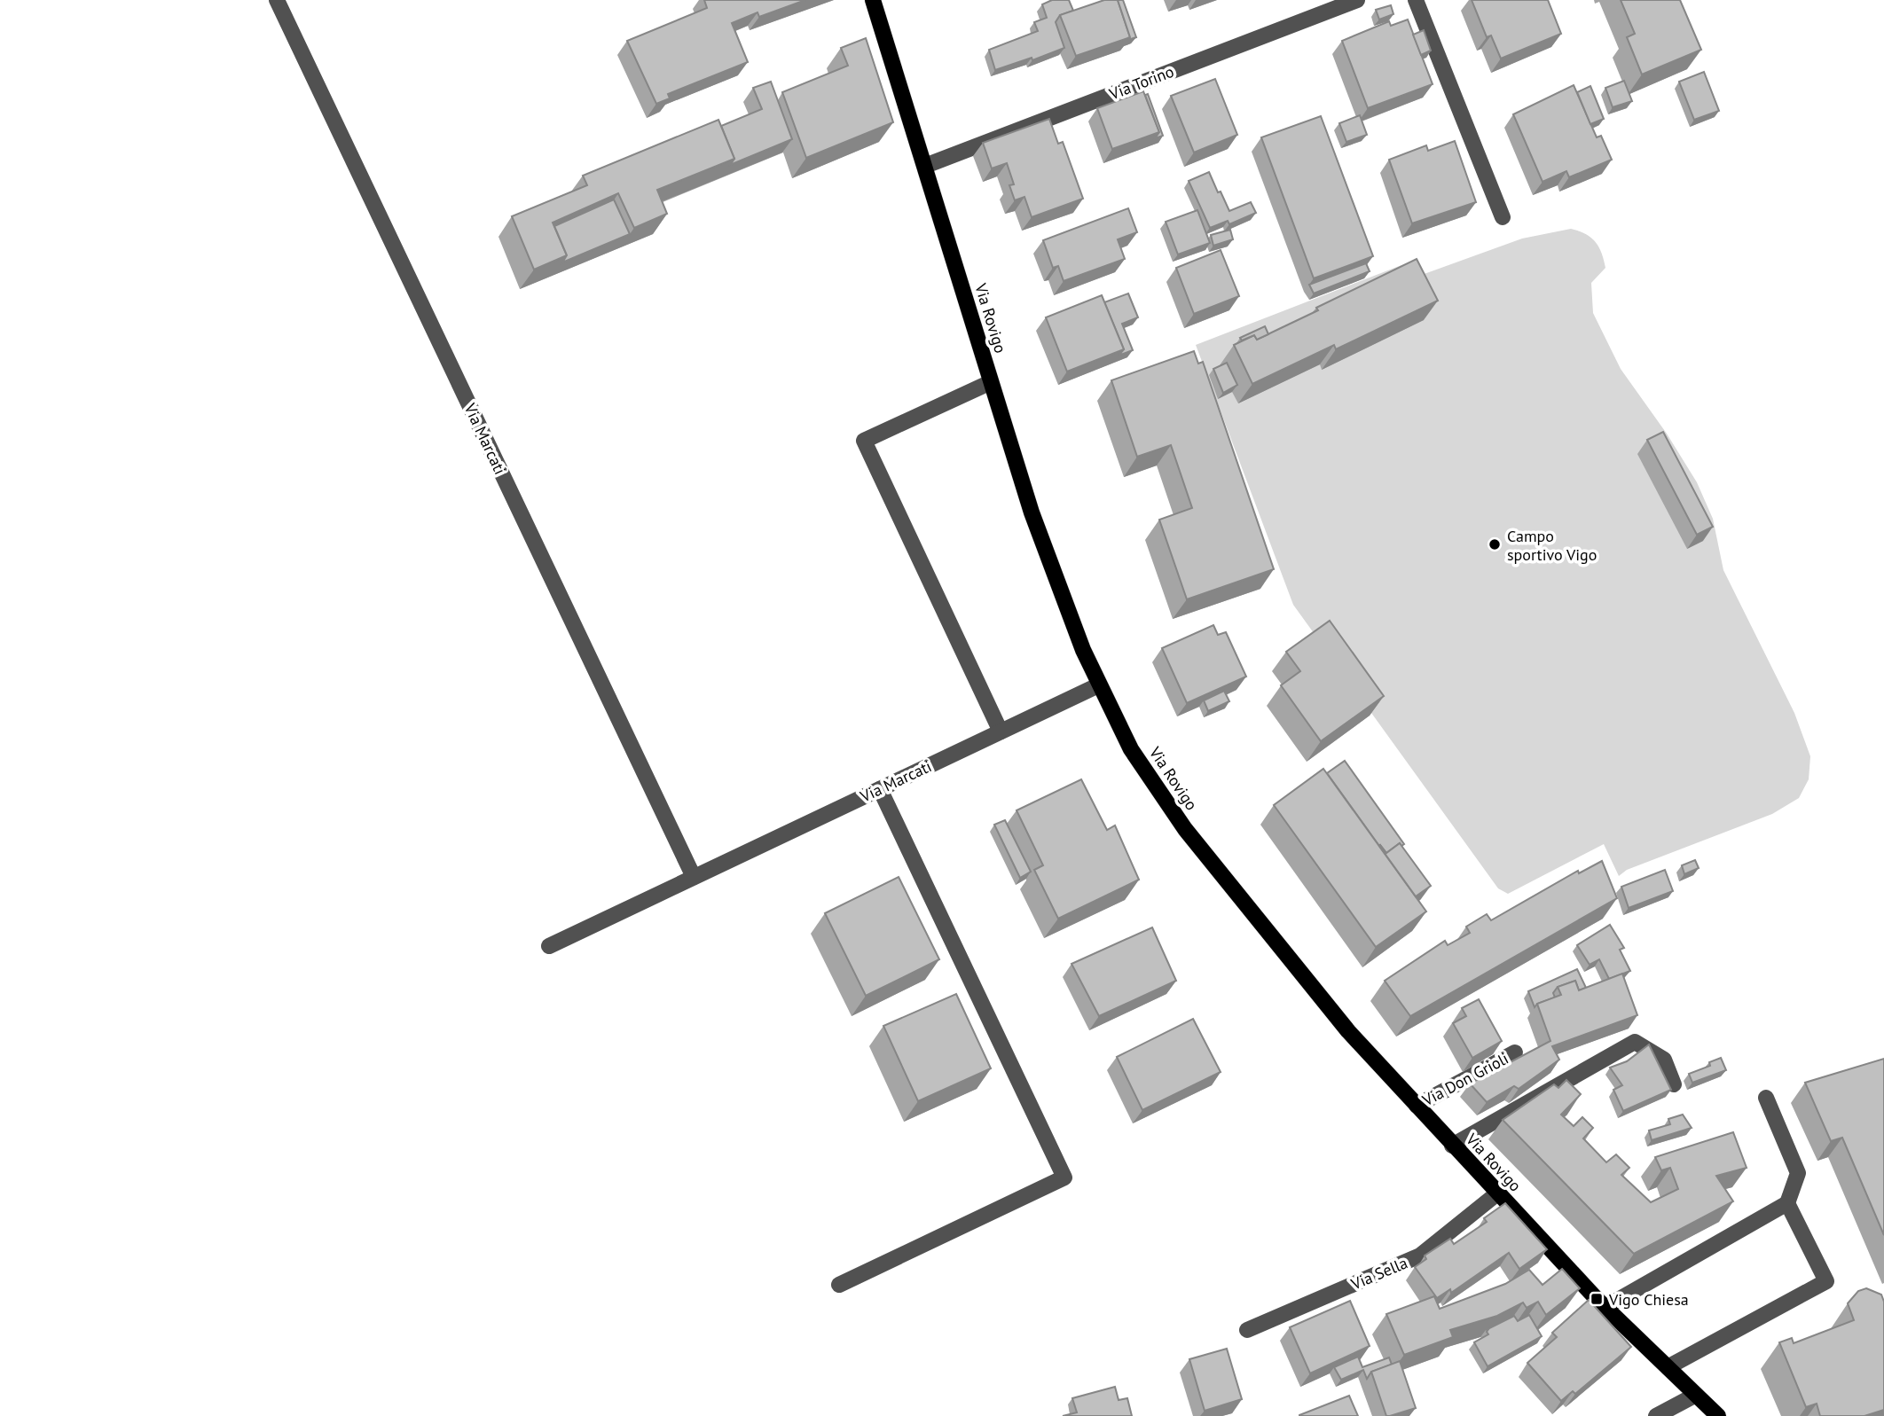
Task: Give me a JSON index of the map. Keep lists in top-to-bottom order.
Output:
{
  "streets": {
    "main road": ["Via Rovigo"],
    "street": [
      "Via Torino",
      "Via Marcati",
      "Via Don Grioli",
      "Via Sella"
    ]
  },
  "crossings": [
    ["Via Torino", "Via Rovigo"],
    ["Via Rovigo", "Via Marcati"],
    ["Via Rovigo", "Via Don Grioli"],
    ["Via Rovigo", "Via Sella"]
  ],
  "places": {
    "other": ["Campo sportivo Vigo"],
    "transit": ["Vigo Chiesa"]
  }
}
